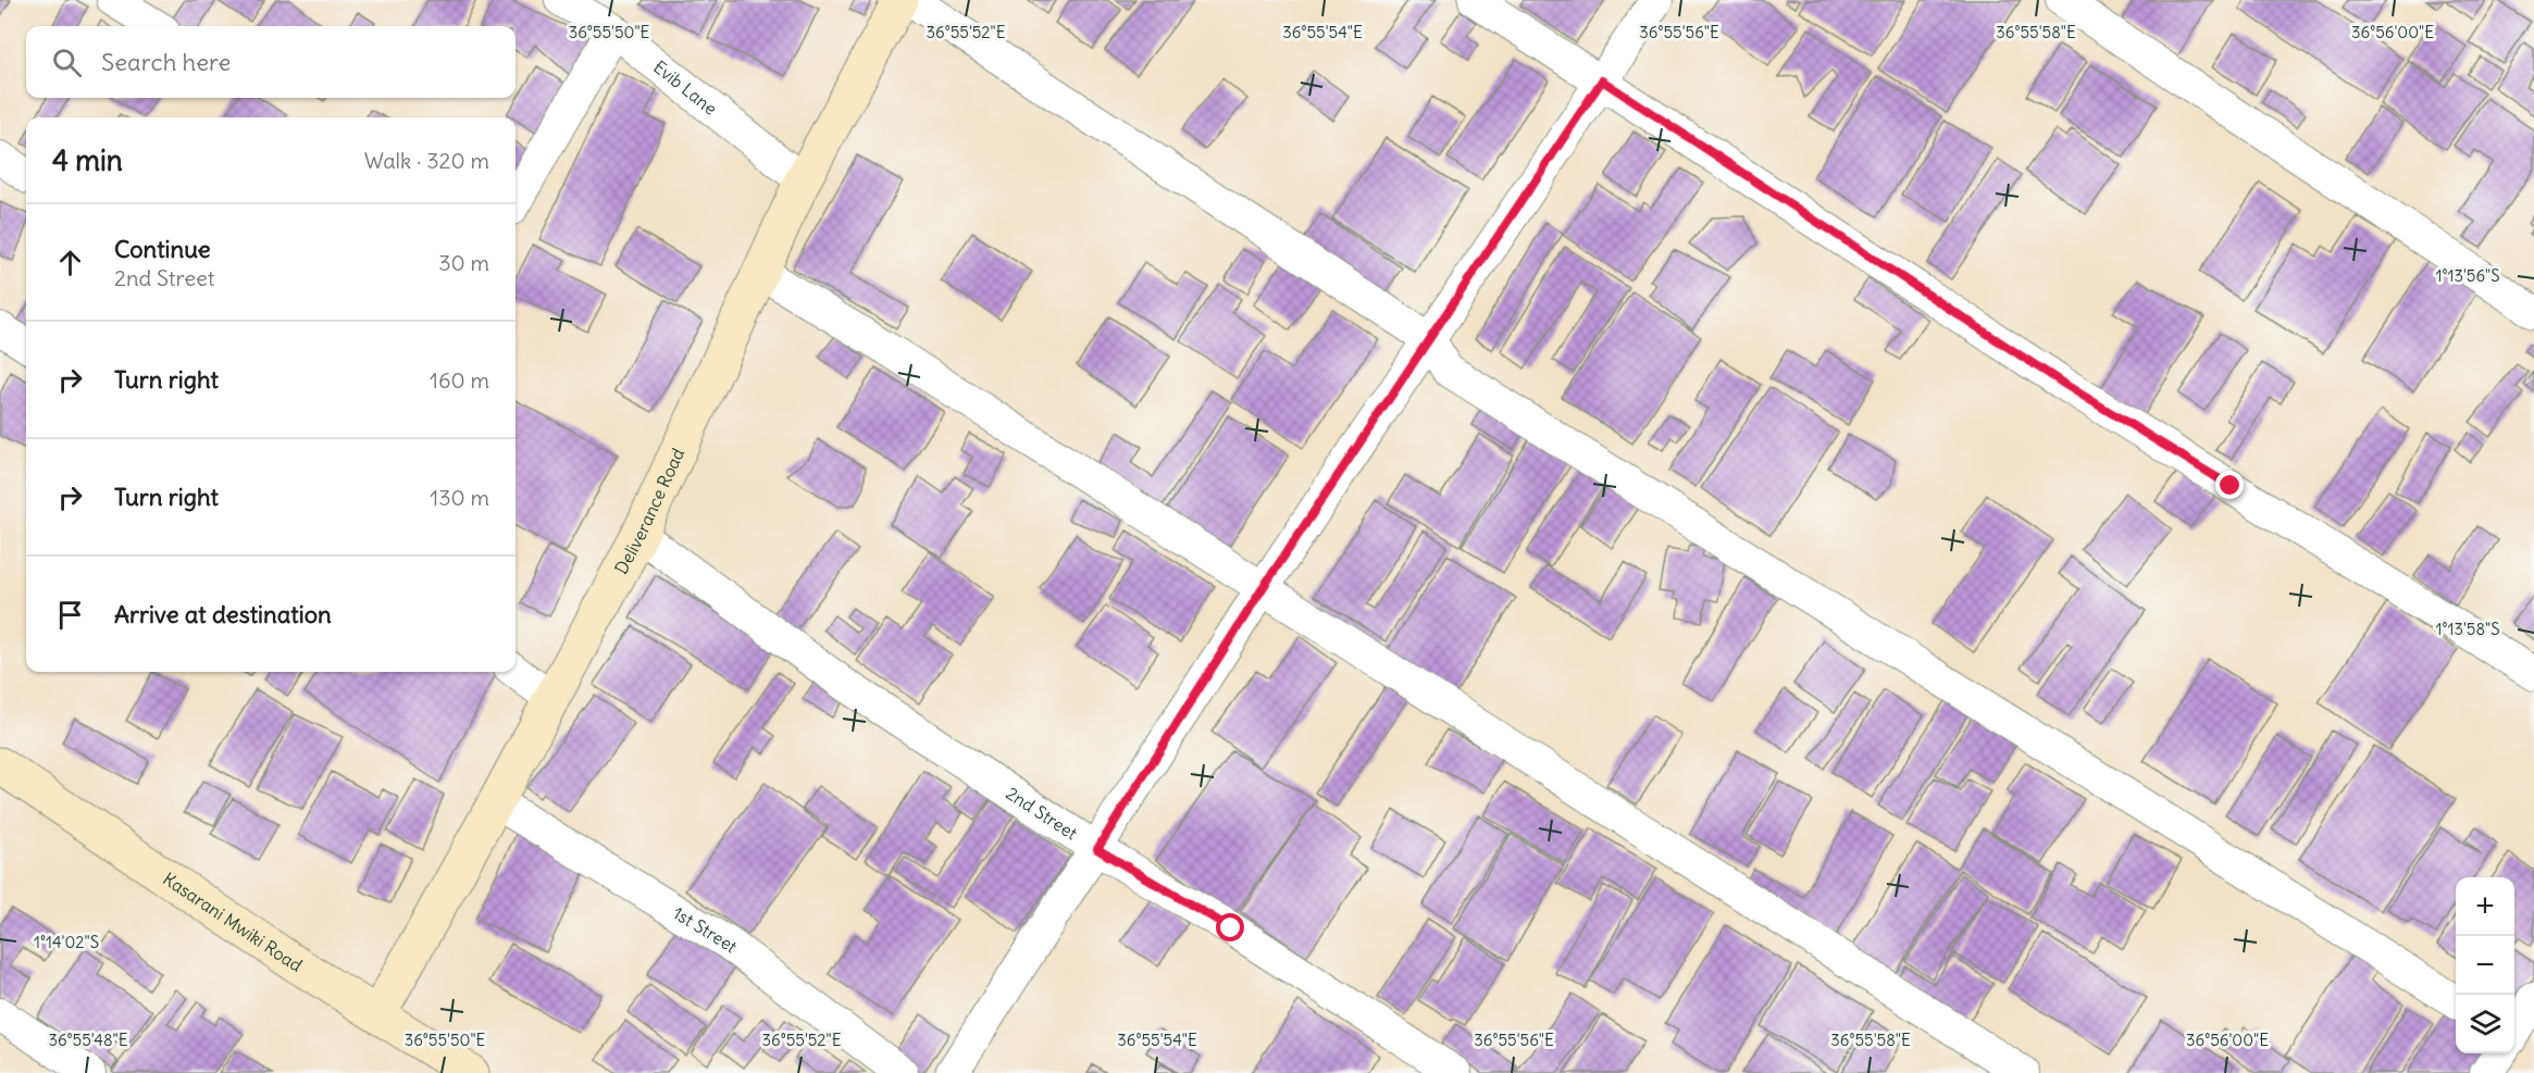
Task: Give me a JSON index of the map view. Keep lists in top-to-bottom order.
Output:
{
  "streets": {
    "street": [
      "Evib Lane",
      "Deliverance Road",
      "2nd Street",
      "Kasarani Mwiki Road",
      "1st Street"
    ]
  },
  "crossings": [
    ["Evib Lane", "Deliverance Road"],
    ["Deliverance Road", "2nd Street"],
    ["Deliverance Road", "Kasarani Mwiki Road"],
    ["Deliverance Road", "1st Street"]
  ],
  "page": {
    "search": "Search here",
    "heading": ["4 min", "Walk · 320 m"],
    "list": [
      ["Continue", "2nd Street", "30 m"],
      ["Turn right", "160 m"],
      ["Turn right", "130 m"],
      "Arrive at destination"
    ],
    "map_buttons": ["+", "−"]
  },
  "coordinates": [
    "36°55'50\"E",
    "36°55'52\"E",
    "36°55'54\"E",
    "36°55'56\"E",
    "36°55'58\"E",
    "36°56'00\"E",
    "1°13'56\"S",
    "1°13'58\"S",
    "1°14'02\"S",
    "36°55'48\"E"
  ]
}
